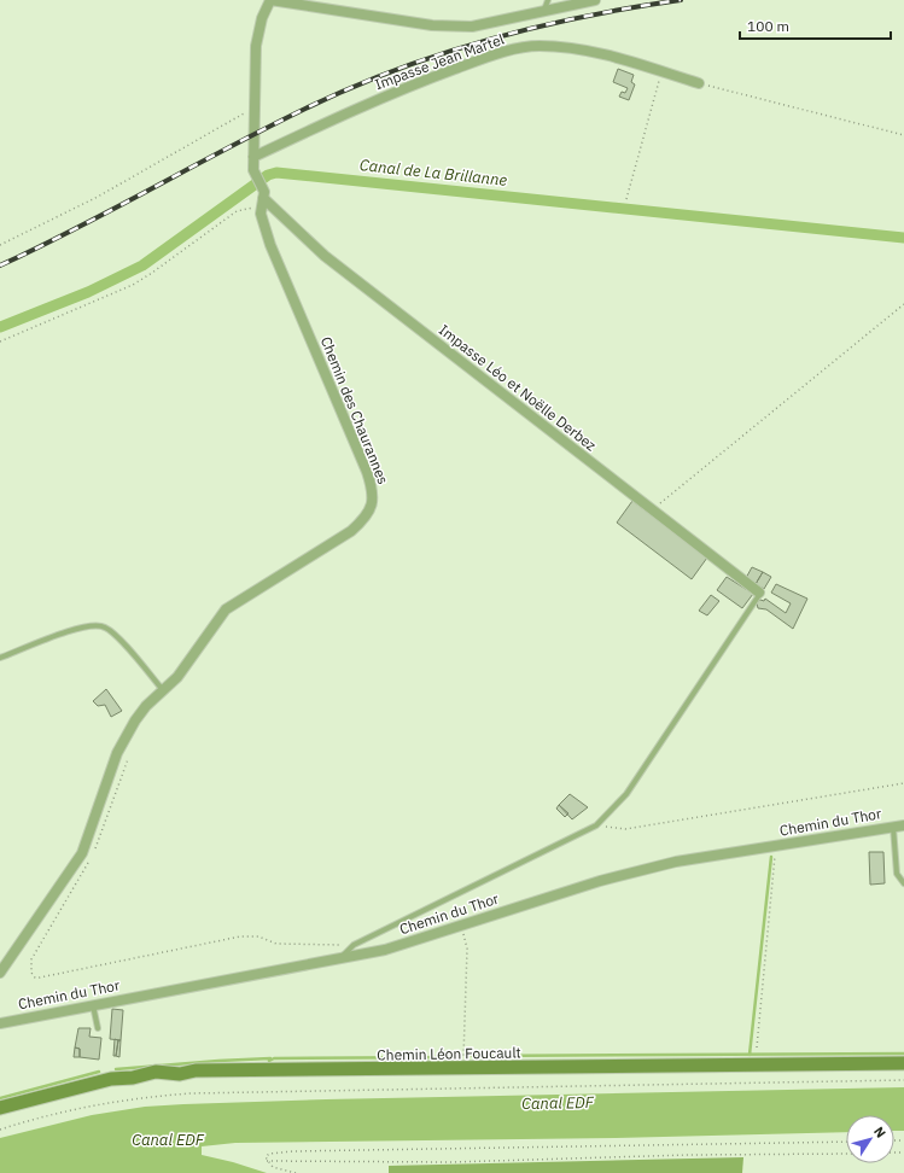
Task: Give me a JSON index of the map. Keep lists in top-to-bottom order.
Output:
{
  "streets": {
    "main road": ["Chemin Léon Foucault"],
    "street": [
      "Impasse Jean Martel",
      "Impasse Léo et Noëlle Derbez",
      "Chemin des Chaurannes",
      "Chemin du Thor"
    ]
  },
  "crossings": [
    ["Impasse Jean Martel", "Chemin des Chaurannes"],
    ["Impasse Léo et Noëlle Derbez", "Chemin des Chaurannes"]
  ],
  "water": ["Canal de La Brillanne", "Canal EDF"],
  "scale_bar": "100 m",
  "north": "top right"
}
